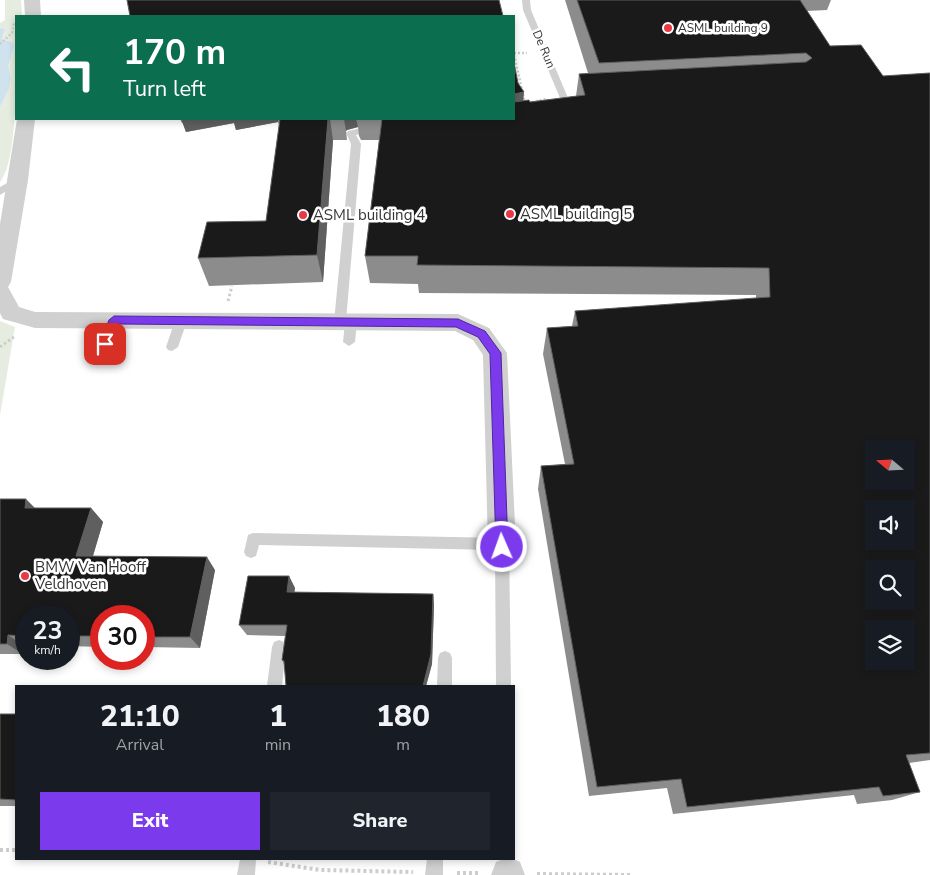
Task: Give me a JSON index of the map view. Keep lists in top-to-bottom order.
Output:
{
  "streets": {
    "lane": ["De Run"]
  },
  "places": [
    "ASML building 9",
    "ASML building 5",
    "ASML building 4",
    "BMW Van Hooff Veldhoven"
  ],
  "north": "left",
  "page": {
    "turn": ["170 m", "Turn left"],
    "speed": "23 km/h",
    "limit": "30",
    "eta": [
      "21:10",
      "Arrival",
      "1",
      "min",
      "180",
      "m"
    ],
    "buttons": ["Exit", "Share"]
  }
}
